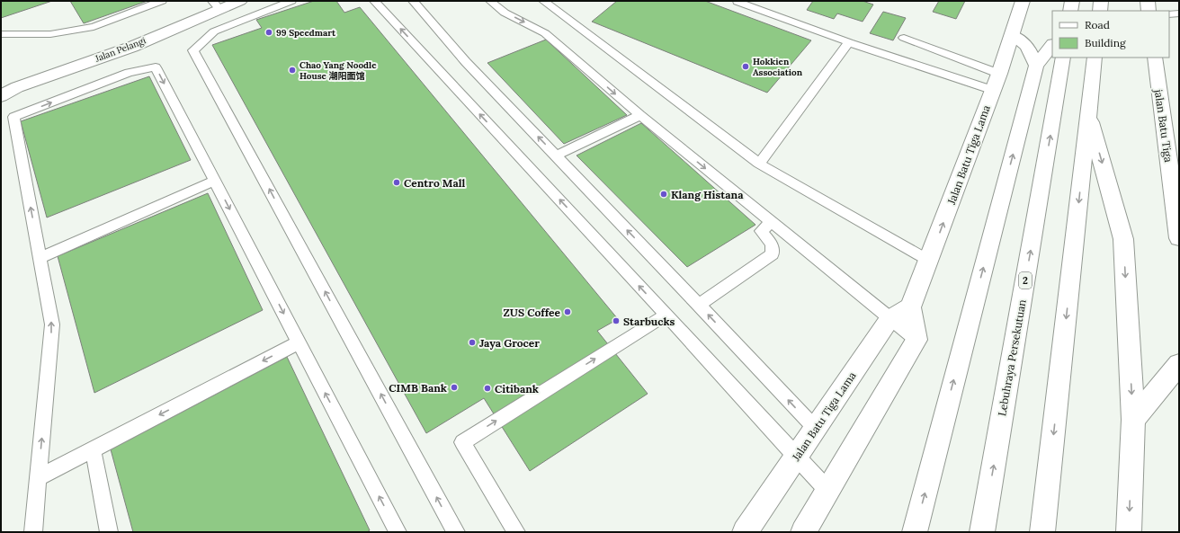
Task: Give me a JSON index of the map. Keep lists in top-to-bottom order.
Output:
{
  "streets": {
    "main road": [
      "Jalan Pelangi",
      "jalan Batu Tiga",
      "Jalan Batu Tiga Lama",
      "2",
      "Lebuhraya Persekutuan"
    ]
  },
  "places": [
    "99 Speedmart",
    "Hokkien Association",
    "Chao Yang Noodle House 潮阳面馆",
    "Centro Mall",
    "Klang Histana",
    "ZUS Coffee",
    "Starbucks",
    "Jaya Grocer",
    "CIMB Bank",
    "Citibank"
  ],
  "legend": ["Road", "Building"]
}
